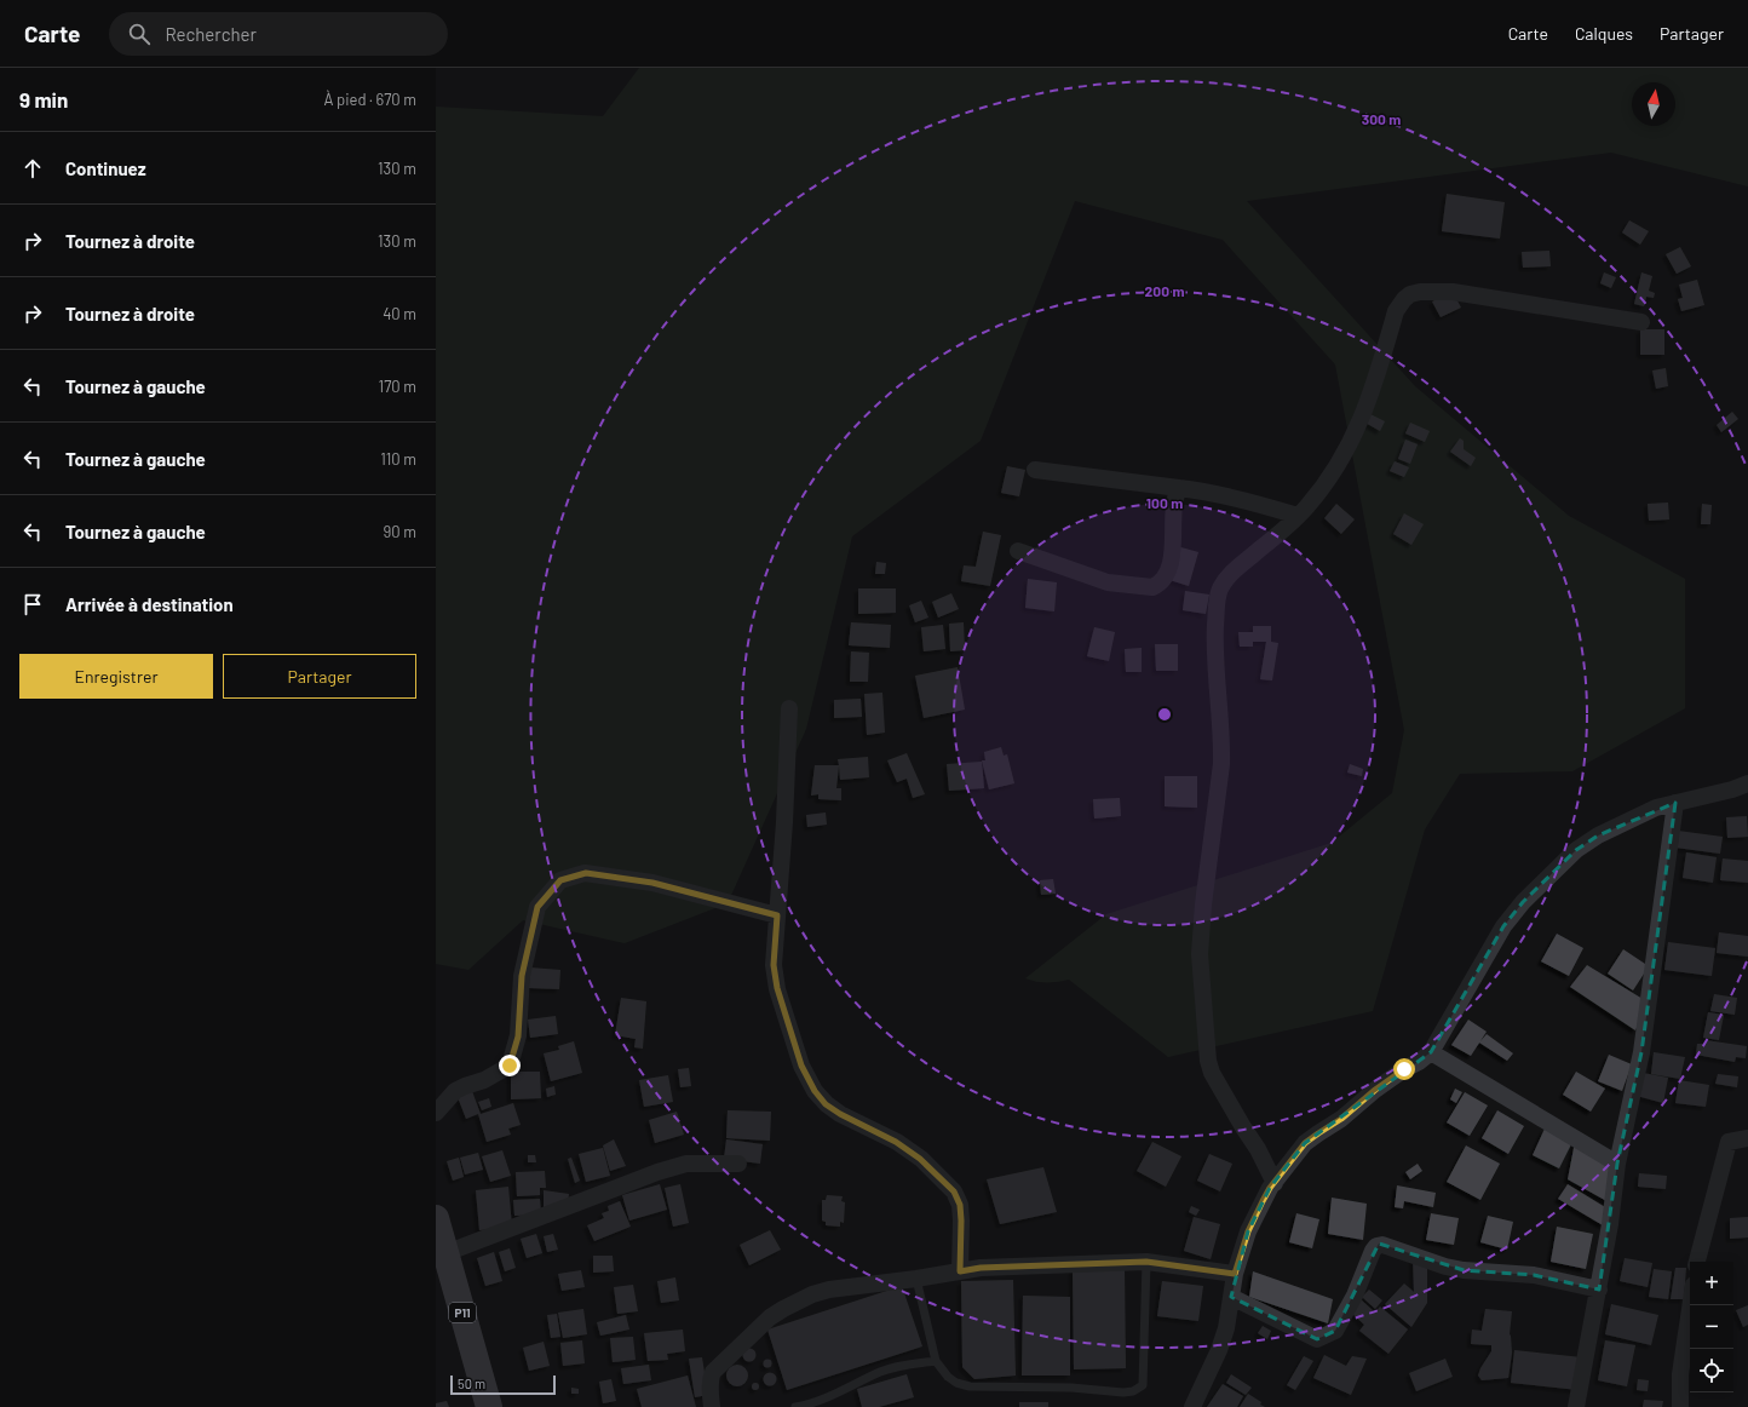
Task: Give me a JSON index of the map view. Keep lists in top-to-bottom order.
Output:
{
  "streets": {
    "main road": ["P11"]
  },
  "scale_bar": "50 m",
  "north": "top",
  "page": {
    "header": "Carte",
    "search": "Rechercher",
    "nav": ["Carte", "Calques", "Partager"],
    "heading": ["9 min", "À pied · 670 m"],
    "list": [
      ["Continuez", "130 m"],
      ["Tournez à droite", "130 m"],
      ["Tournez à droite", "40 m"],
      ["Tournez à gauche", "170 m"],
      ["Tournez à gauche", "110 m"],
      ["Tournez à gauche", "90 m"],
      "Arrivée à destination"
    ],
    "buttons": ["Enregistrer", "Partager"],
    "map_buttons": ["+", "−"],
    "scale": "50 m"
  },
  "rings": ["300 m", "200 m", "100 m"]
}
